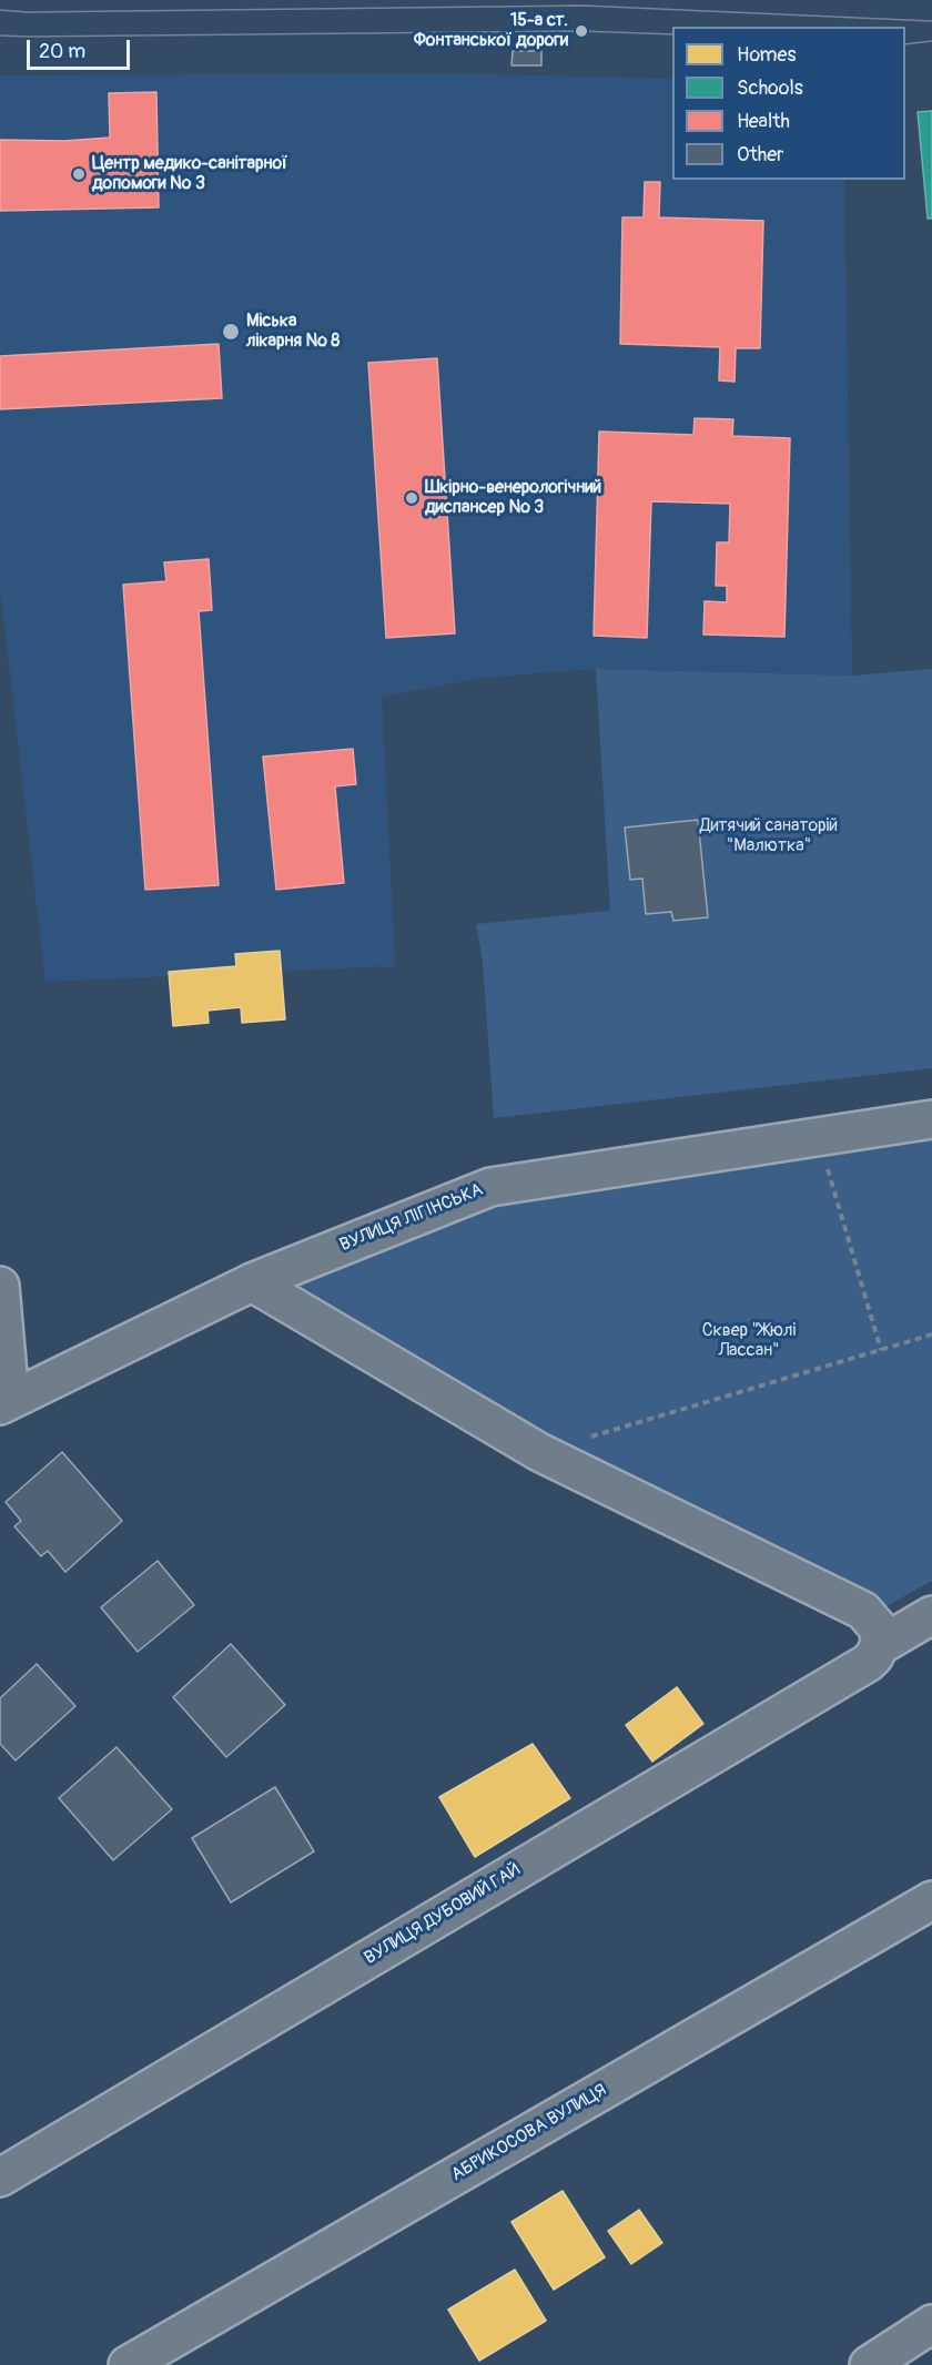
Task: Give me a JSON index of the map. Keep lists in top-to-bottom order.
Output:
{
  "streets": {
    "street": ["ВУЛИЦЯ ЛІГІНСЬКА", "ВУЛИЦЯ ДУБОВИЙ ГАЙ", "АБРИКОСОВА ВУЛИЦЯ"]
  },
  "parks": ["Дитячий санаторій \"Малютка\"", "Сквер \"Жюлі Лассан\""],
  "places": [
    "15-а ст. Фонтанської дороги",
    "Центр медико-санітарної допомоги № 3",
    "Міська лікарня № 8",
    "Шкірно-венерологічний диспансер № 3"
  ],
  "legend": [
    "Homes",
    "Schools",
    "Health",
    "Other"
  ],
  "scale_bar": "20 m"
}
